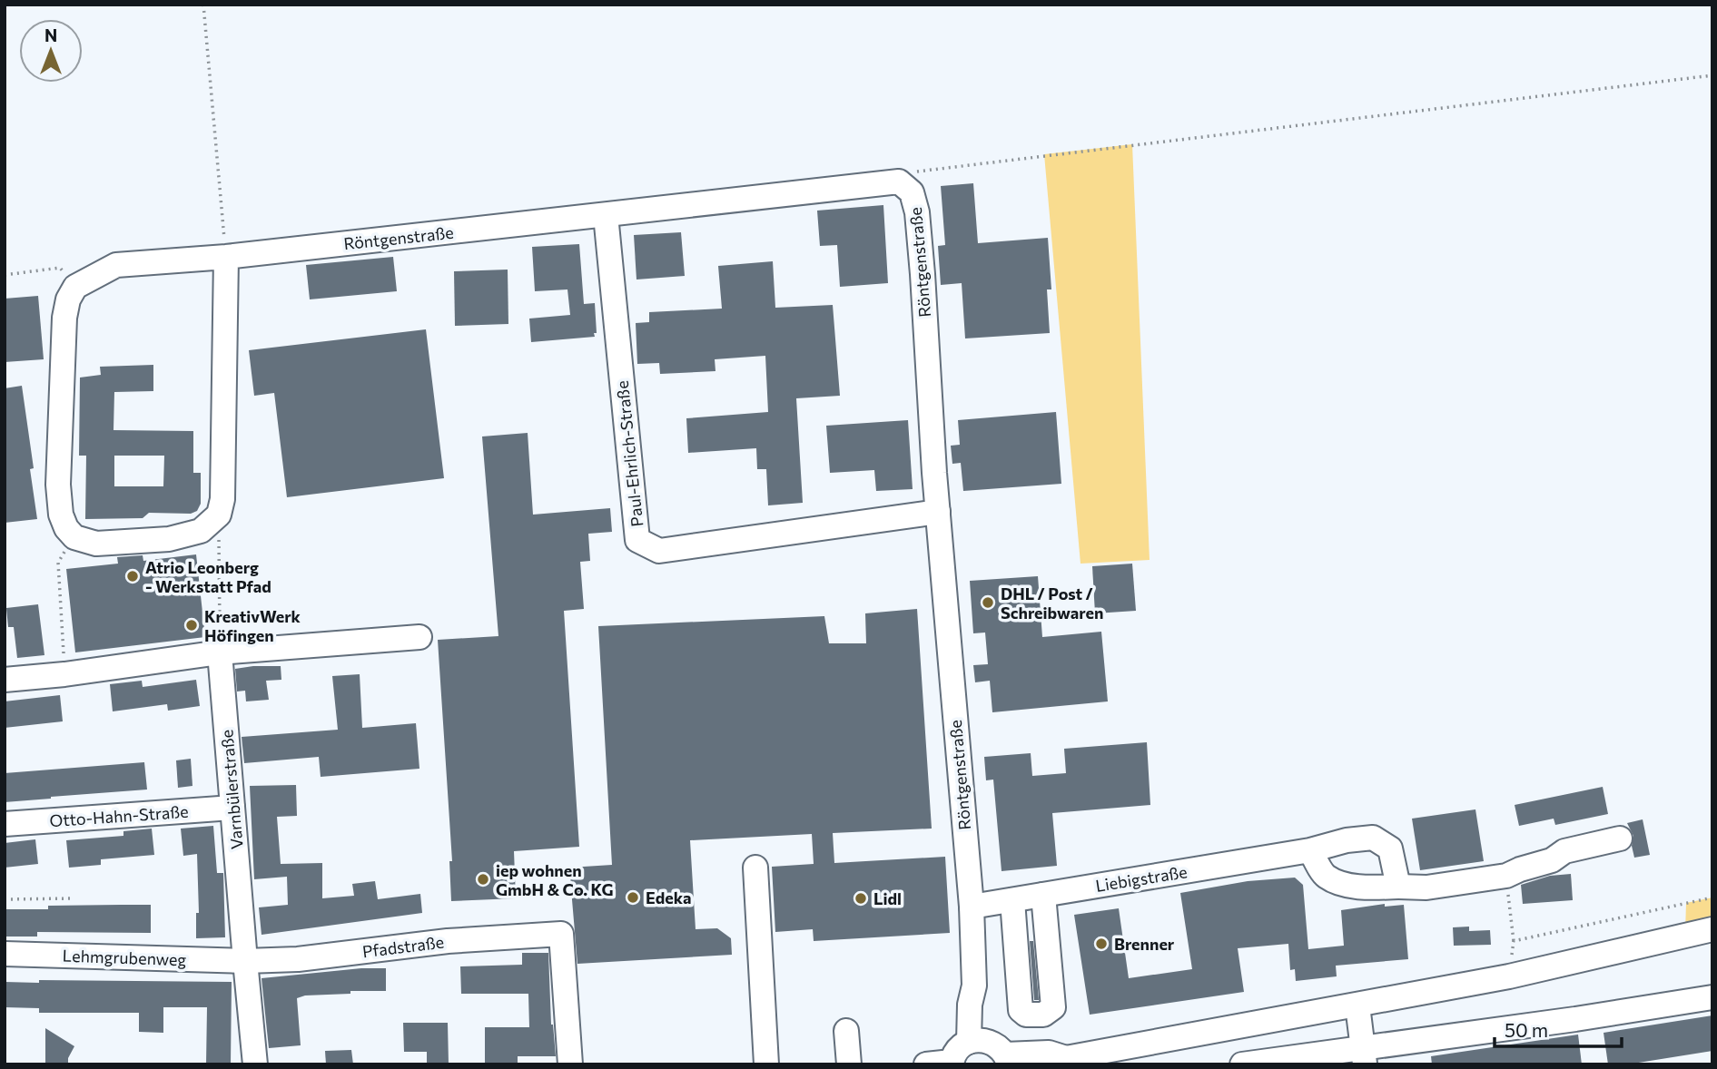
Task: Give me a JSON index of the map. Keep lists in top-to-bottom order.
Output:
{
  "streets": {
    "street": [
      "Röntgenstraße",
      "Paul-Ehrlich-Straße",
      "Varnbülerstraße",
      "Otto-Hahn-Straße",
      "Liebigstraße",
      "Pfadstraße",
      "Lehmgrubenweg"
    ]
  },
  "crossings": [
    ["Röntgenstraße", "Paul-Ehrlich-Straße"],
    ["Röntgenstraße", "Liebigstraße"],
    ["Varnbülerstraße", "Otto-Hahn-Straße"],
    ["Varnbülerstraße", "Pfadstraße"],
    ["Varnbülerstraße", "Lehmgrubenweg"],
    ["Pfadstraße", "Lehmgrubenweg"]
  ],
  "places": [
    "Atrio Leonberg - Werkstatt Pfad",
    "DHL / Post / Schreibwaren",
    "KreativWerk Höfingen",
    "iep wohnen GmbH & Co. KG",
    "Edeka",
    "Lidl",
    "Brenner"
  ],
  "scale_bar": "50 m",
  "north": "top"
}
